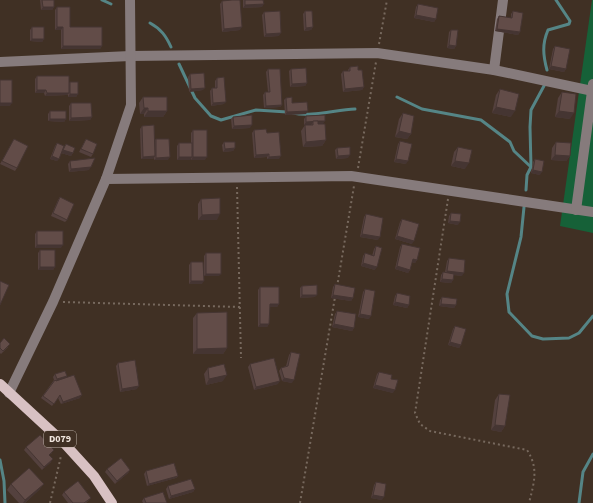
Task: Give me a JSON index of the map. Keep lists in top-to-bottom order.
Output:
{
  "streets": {
    "main road": ["D079"]
  }
}
